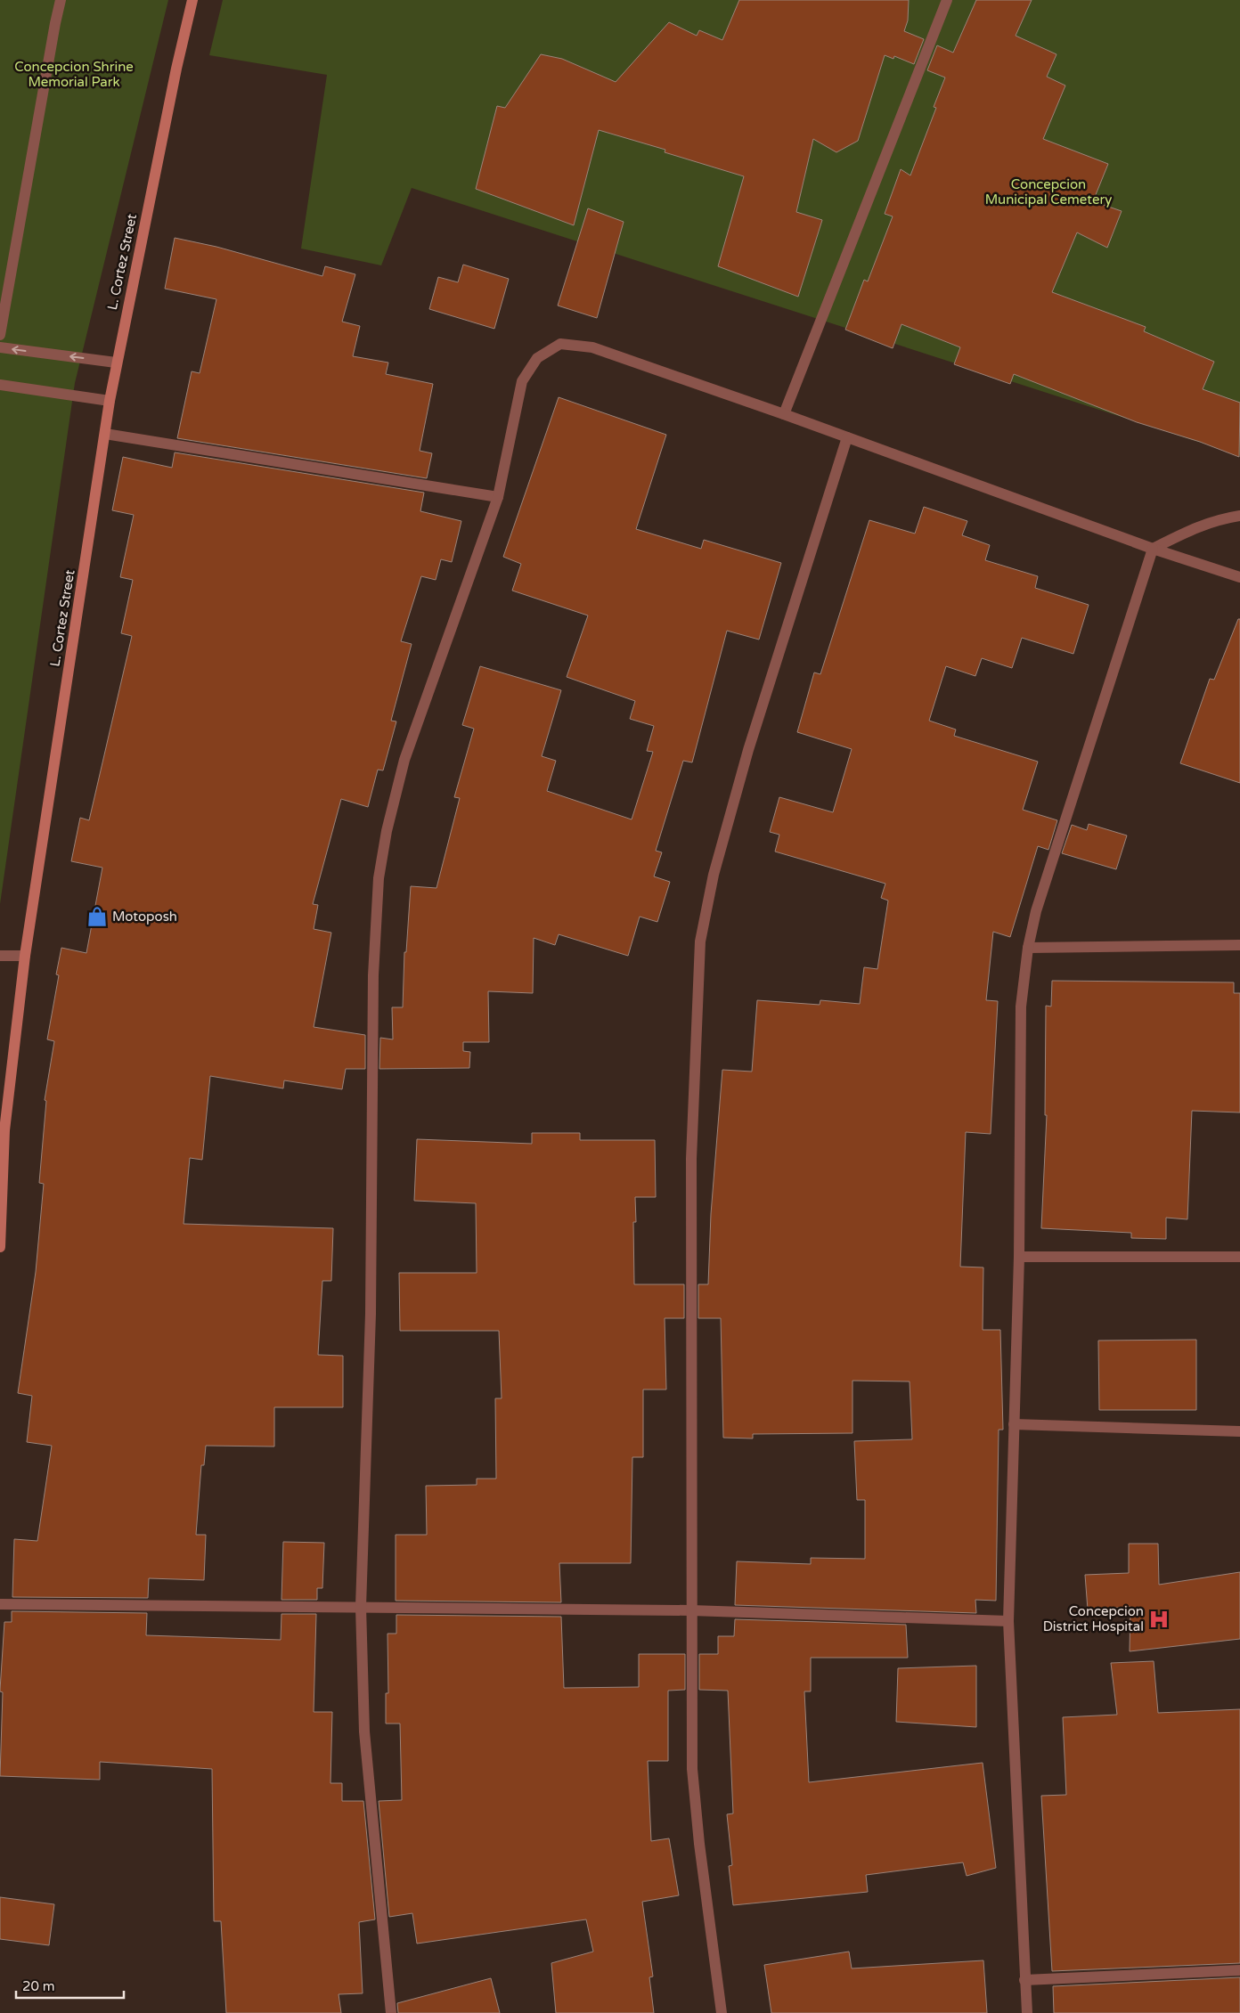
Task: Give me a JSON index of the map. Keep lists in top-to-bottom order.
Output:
{
  "streets": {
    "main road": ["L. Cortez Street"]
  },
  "parks": ["Concepcion Shrine Memorial Park", "Concepcion Municipal Cemetery"],
  "places": {
    "shop": ["Motoposh"],
    "hospital": ["Concepcion District Hospital"]
  },
  "scale_bar": "20 m"
}
